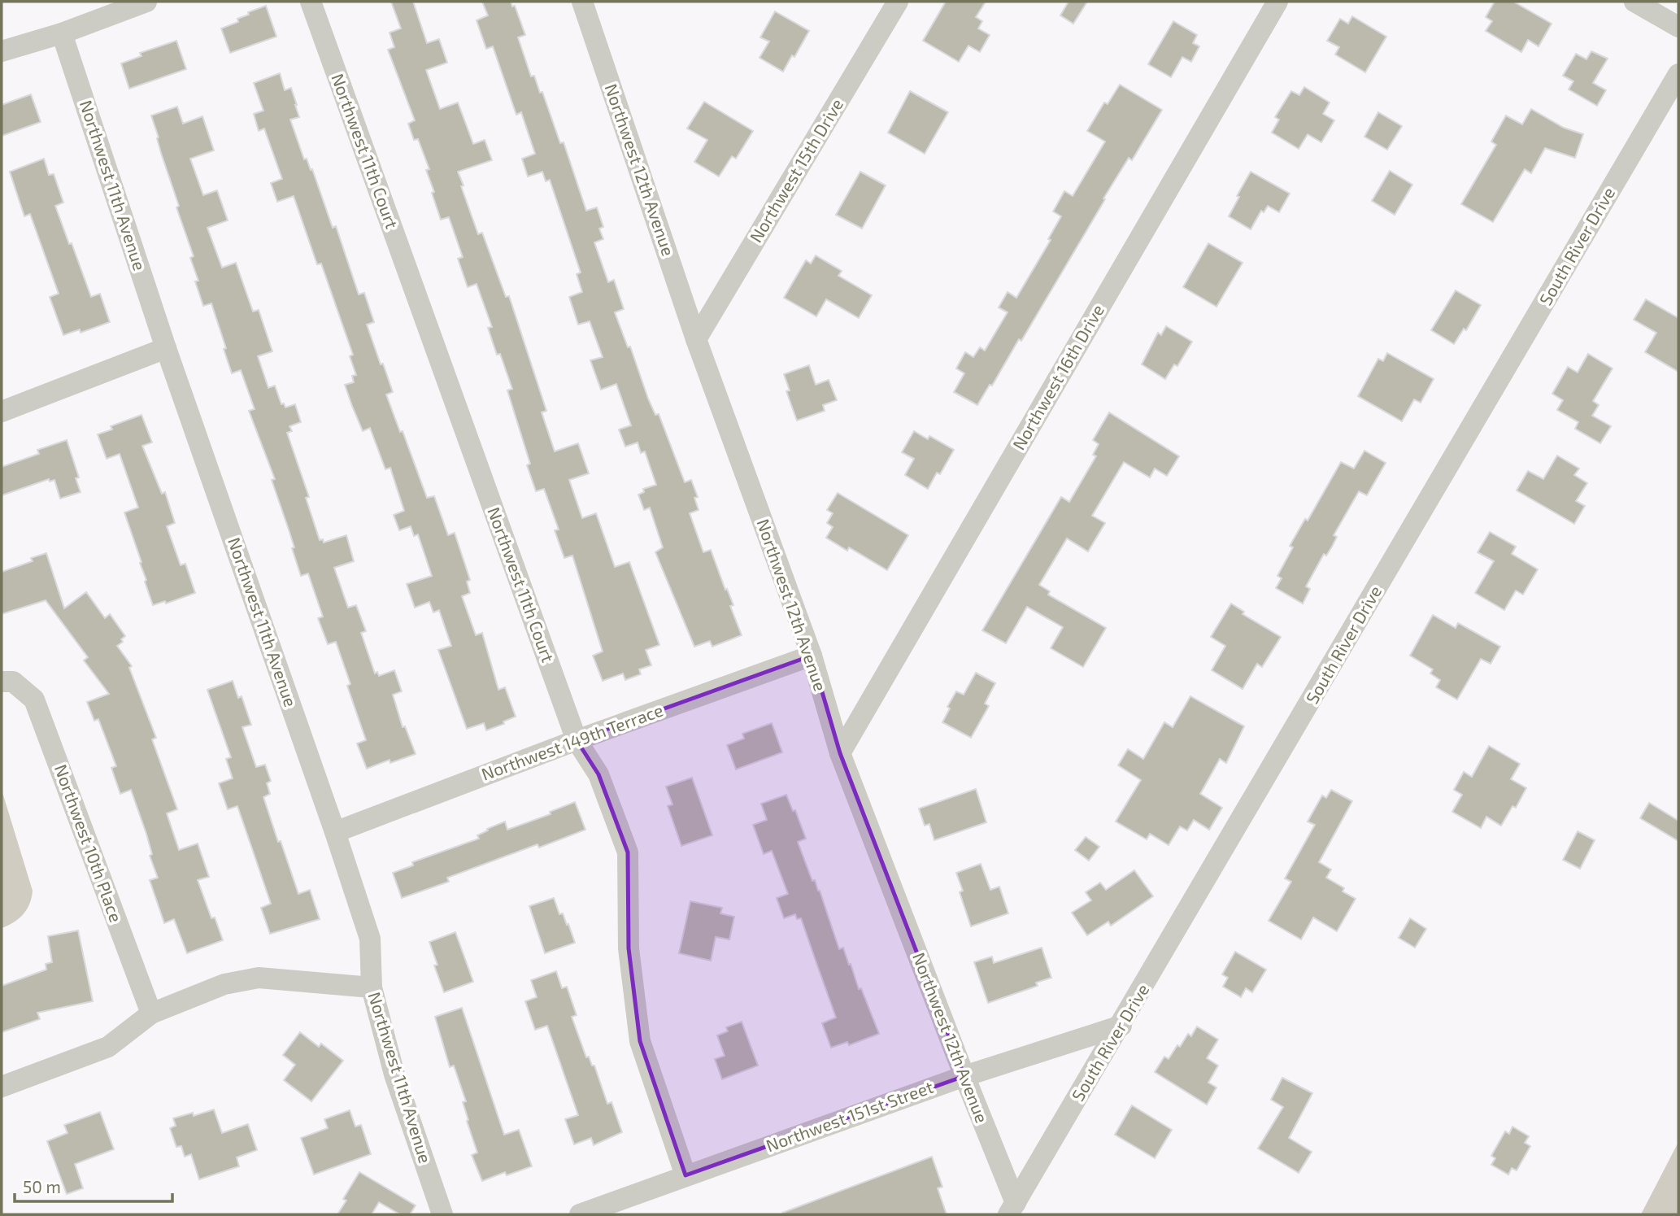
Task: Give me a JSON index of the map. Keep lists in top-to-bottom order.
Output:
{
  "streets": {
    "street": [
      "Northwest 11th Court",
      "Northwest 12th Avenue",
      "Northwest 15th Drive",
      "Northwest 11th Avenue",
      "South River Drive",
      "Northwest 16th Drive",
      "Northwest 149th Terrace",
      "Northwest 10th Place",
      "Northwest 151st Street"
    ]
  },
  "crossings": [
    ["Northwest 11th Court", "Northwest 149th Terrace"],
    ["Northwest 11th Court", "Northwest 151st Street"],
    ["Northwest 12th Avenue", "Northwest 15th Drive"],
    ["Northwest 12th Avenue", "South River Drive"],
    ["Northwest 12th Avenue", "Northwest 16th Drive"],
    ["Northwest 12th Avenue", "Northwest 149th Terrace"],
    ["Northwest 12th Avenue", "Northwest 151st Street"],
    ["Northwest 11th Avenue", "Northwest 149th Terrace"],
    ["South River Drive", "Northwest 151st Street"]
  ],
  "scale_bar": "50 m"
}
